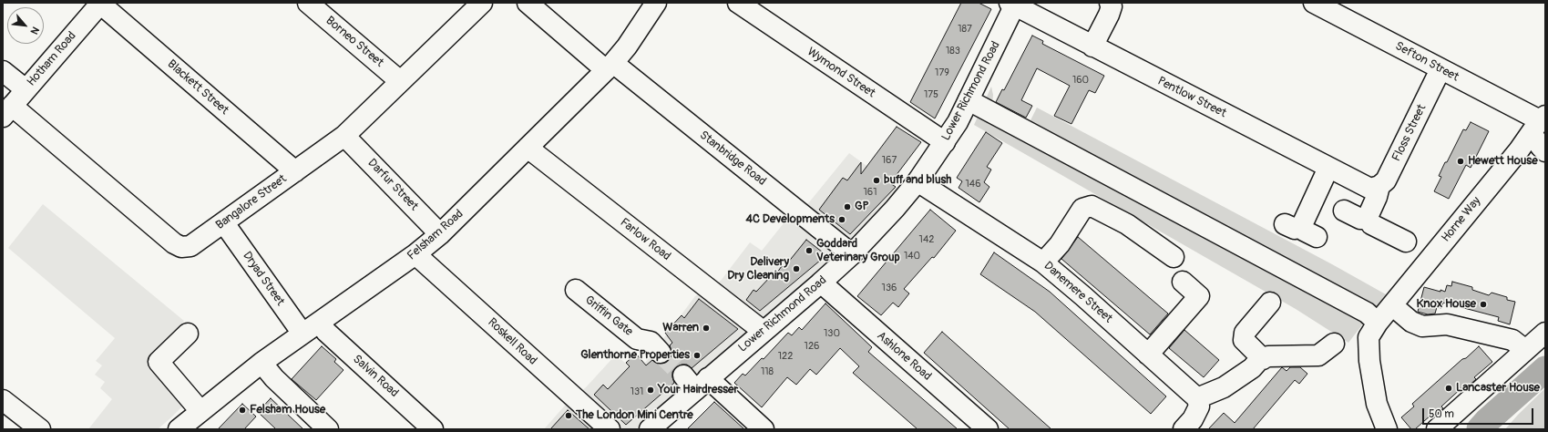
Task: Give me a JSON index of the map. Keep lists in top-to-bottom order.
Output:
{
  "streets": {
    "street": [
      "Borneo Street",
      "Hotham Road",
      "Sefton Street",
      "Wymond Street",
      "Blackett Street",
      "Lower Richmond Road",
      "Pentlow Street",
      "Floss Street",
      "Stanbridge Road",
      "Darfur Street",
      "Bangalore Street",
      "Horne Way",
      "Felsham Road",
      "Farlow Road",
      "Dryad Street",
      "Danemere Street",
      "Griffin Gate",
      "Roskell Road",
      "Ashlone Road",
      "Salvin Road"
    ]
  },
  "crossings": [
    ["Borneo Street", "Bangalore Street"],
    ["Hotham Road", "Blackett Street"],
    ["Hotham Road", "Bangalore Street"],
    ["Sefton Street", "Floss Street"],
    ["Sefton Street", "Horne Way"],
    ["Wymond Street", "Lower Richmond Road"],
    ["Blackett Street", "Bangalore Street"],
    ["Lower Richmond Road", "Pentlow Street"],
    ["Lower Richmond Road", "Stanbridge Road"],
    ["Lower Richmond Road", "Farlow Road"],
    ["Lower Richmond Road", "Danemere Street"],
    ["Lower Richmond Road", "Ashlone Road"],
    ["Pentlow Street", "Floss Street"],
    ["Stanbridge Road", "Felsham Road"],
    ["Darfur Street", "Bangalore Street"],
    ["Darfur Street", "Felsham Road"],
    ["Bangalore Street", "Dryad Street"],
    ["Felsham Road", "Farlow Road"],
    ["Felsham Road", "Dryad Street"],
    ["Felsham Road", "Roskell Road"],
    ["Felsham Road", "Salvin Road"]
  ],
  "places": [
    "Hewett House",
    "buff and blush",
    "GP",
    "4C Developments",
    "Goddard Veterinary Group",
    "Delivery Dry Cleaning",
    "Knox House",
    "Warren",
    "Glenthorne Properties",
    "Lancaster House",
    "Your Hairdresser",
    "Felsham House",
    "The London Mini Centre"
  ],
  "house_numbers": [
    "187",
    "183",
    "179",
    "160",
    "175",
    "167",
    "146",
    "161",
    "142",
    "140",
    "136",
    "130",
    "126",
    "122",
    "118",
    "131"
  ],
  "scale_bar": "50 m",
  "north": "bottom right"
}
